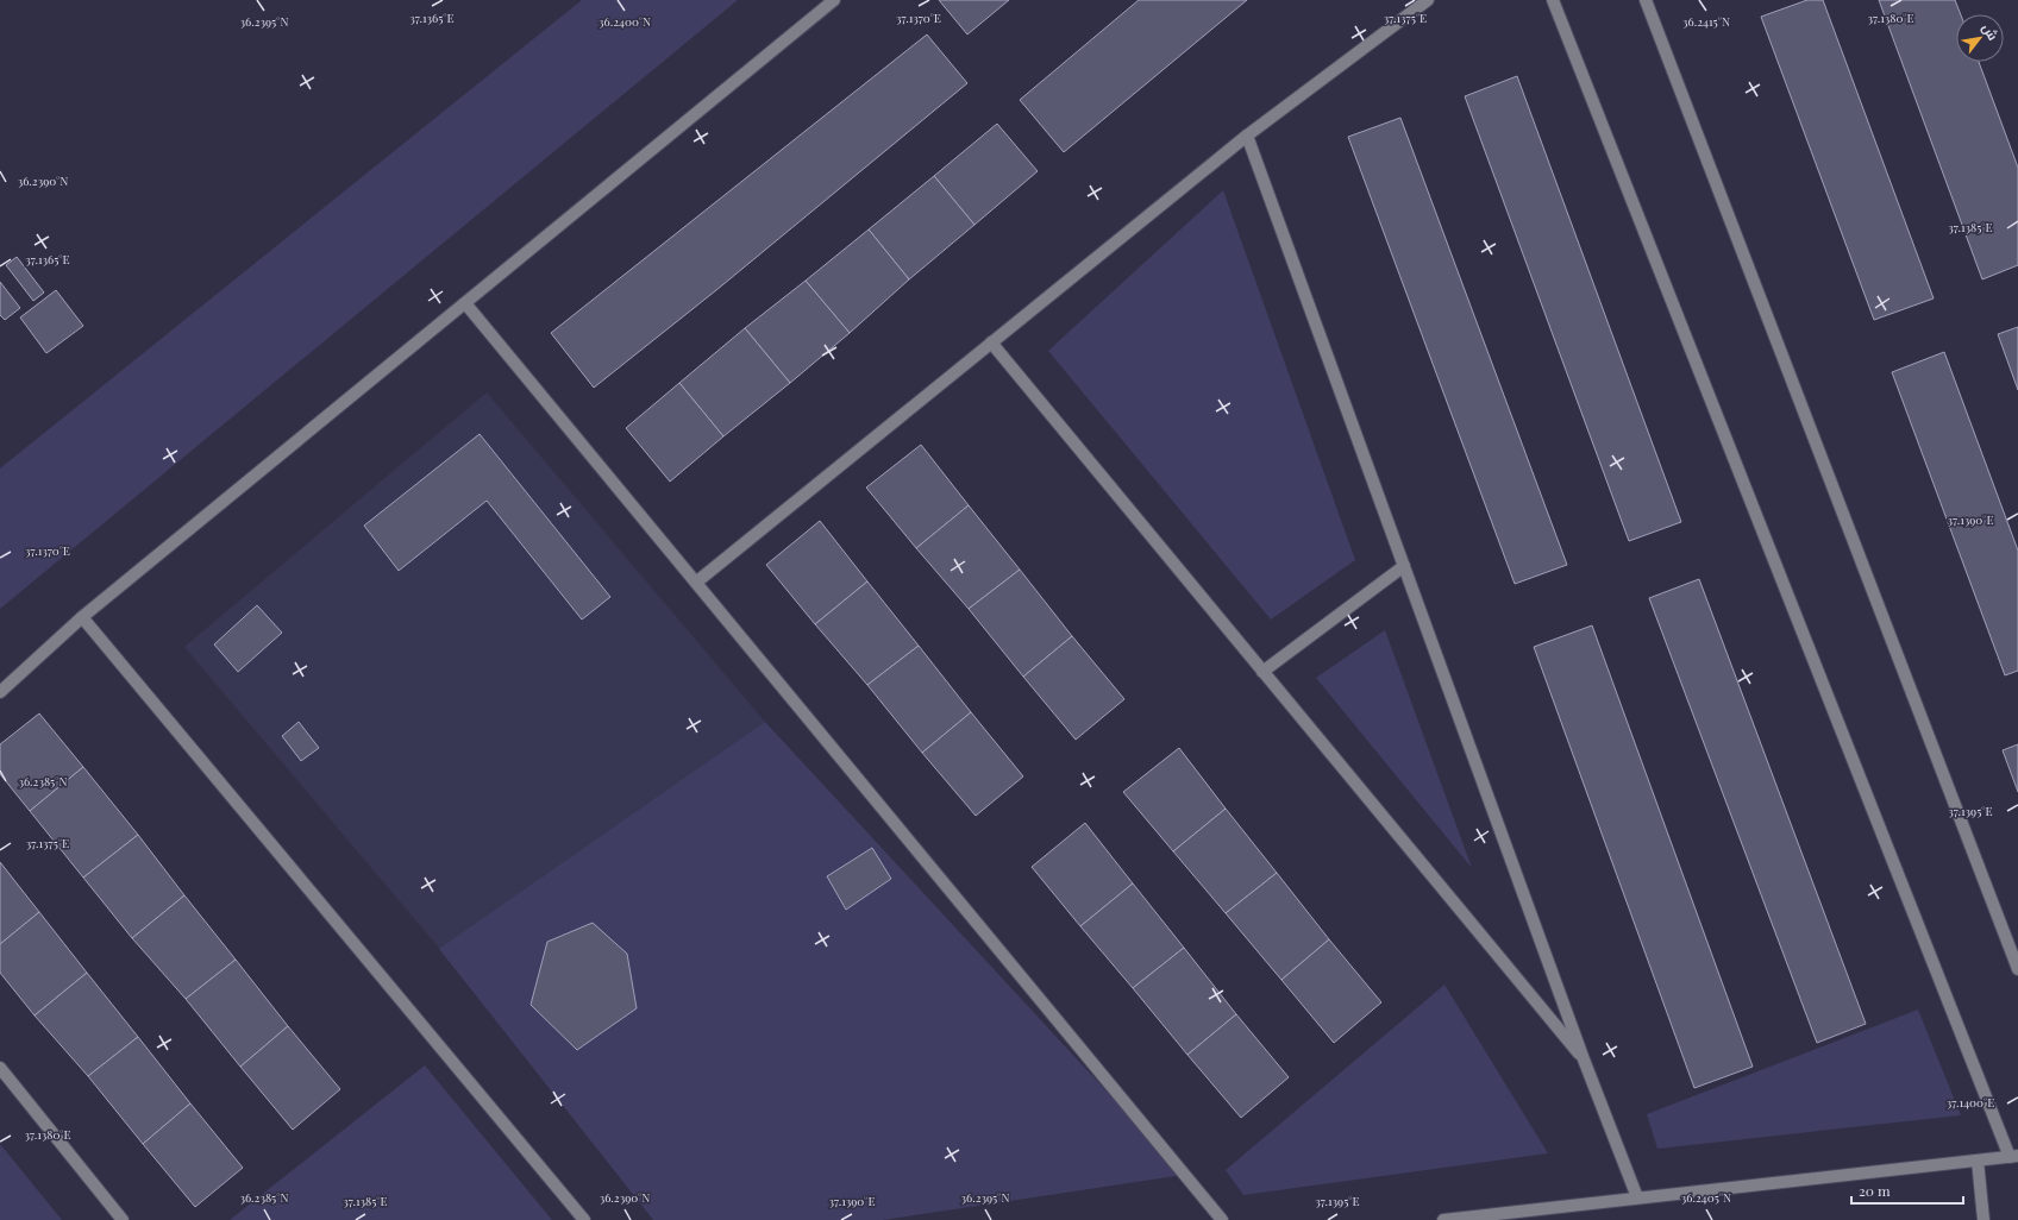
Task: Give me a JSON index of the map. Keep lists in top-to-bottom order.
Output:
{
  "scale_bar": "20 m",
  "north": "top right",
  "coordinates": [
    "37.1380°E",
    "37.1365°E",
    "37.1370°E",
    "37.1375°E",
    "36.2395°N",
    "36.2400°N",
    "36.2415°N",
    "36.2390°N",
    "37.1385°E",
    "37.1390°E",
    "36.2385°N",
    "37.1395°E",
    "37.1400°E",
    "36.2405°N"
  ]
}
